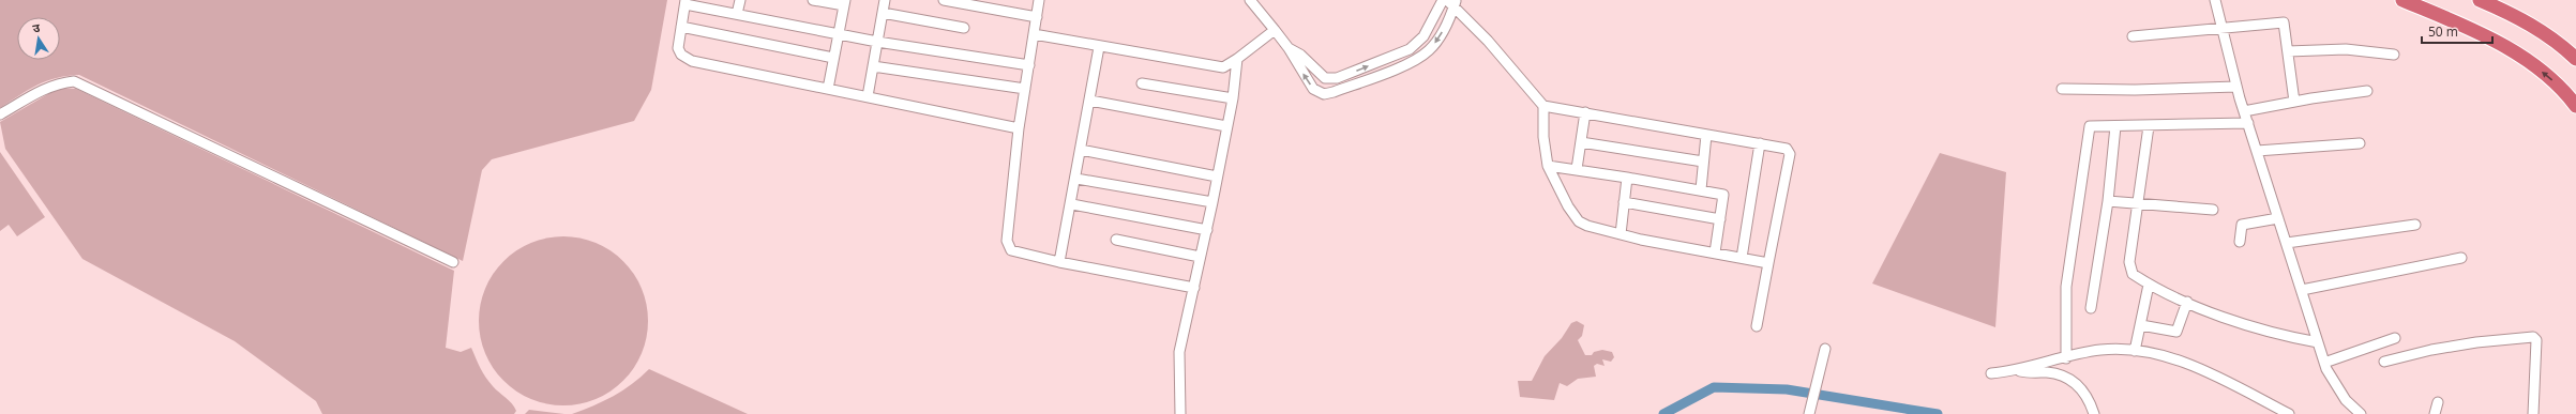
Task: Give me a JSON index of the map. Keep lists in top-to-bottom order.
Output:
{
  "scale_bar": "50 m",
  "north": "top"
}
